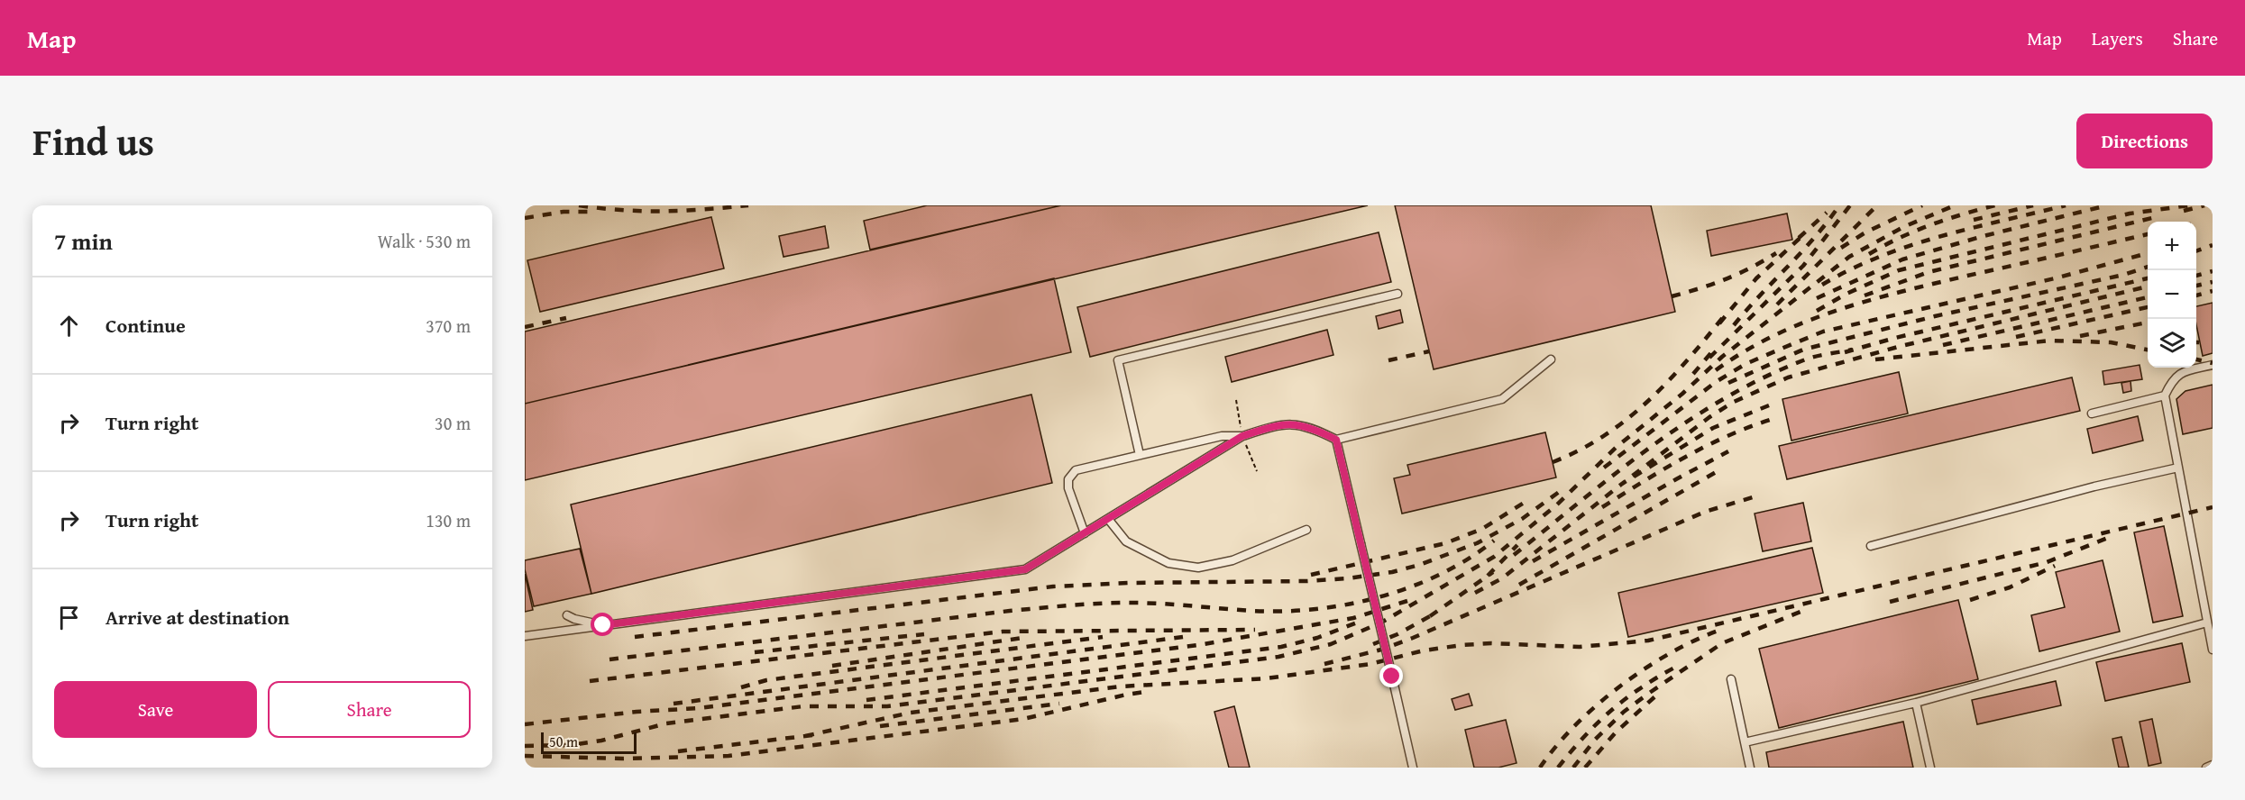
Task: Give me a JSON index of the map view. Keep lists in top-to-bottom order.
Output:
{
  "scale_bar": "50 m",
  "page": {
    "header": "Map",
    "nav": ["Map", "Layers", "Share"],
    "title": "Find us",
    "buttons": [
      "Directions",
      ["Save", "Share"]
    ],
    "heading": ["7 min", "Walk · 530 m"],
    "map_buttons": ["+", "−"],
    "list": [
      ["Continue", "370 m"],
      ["Turn right", "30 m"],
      ["Turn right", "130 m"],
      "Arrive at destination"
    ],
    "scale": "50 m"
  }
}
